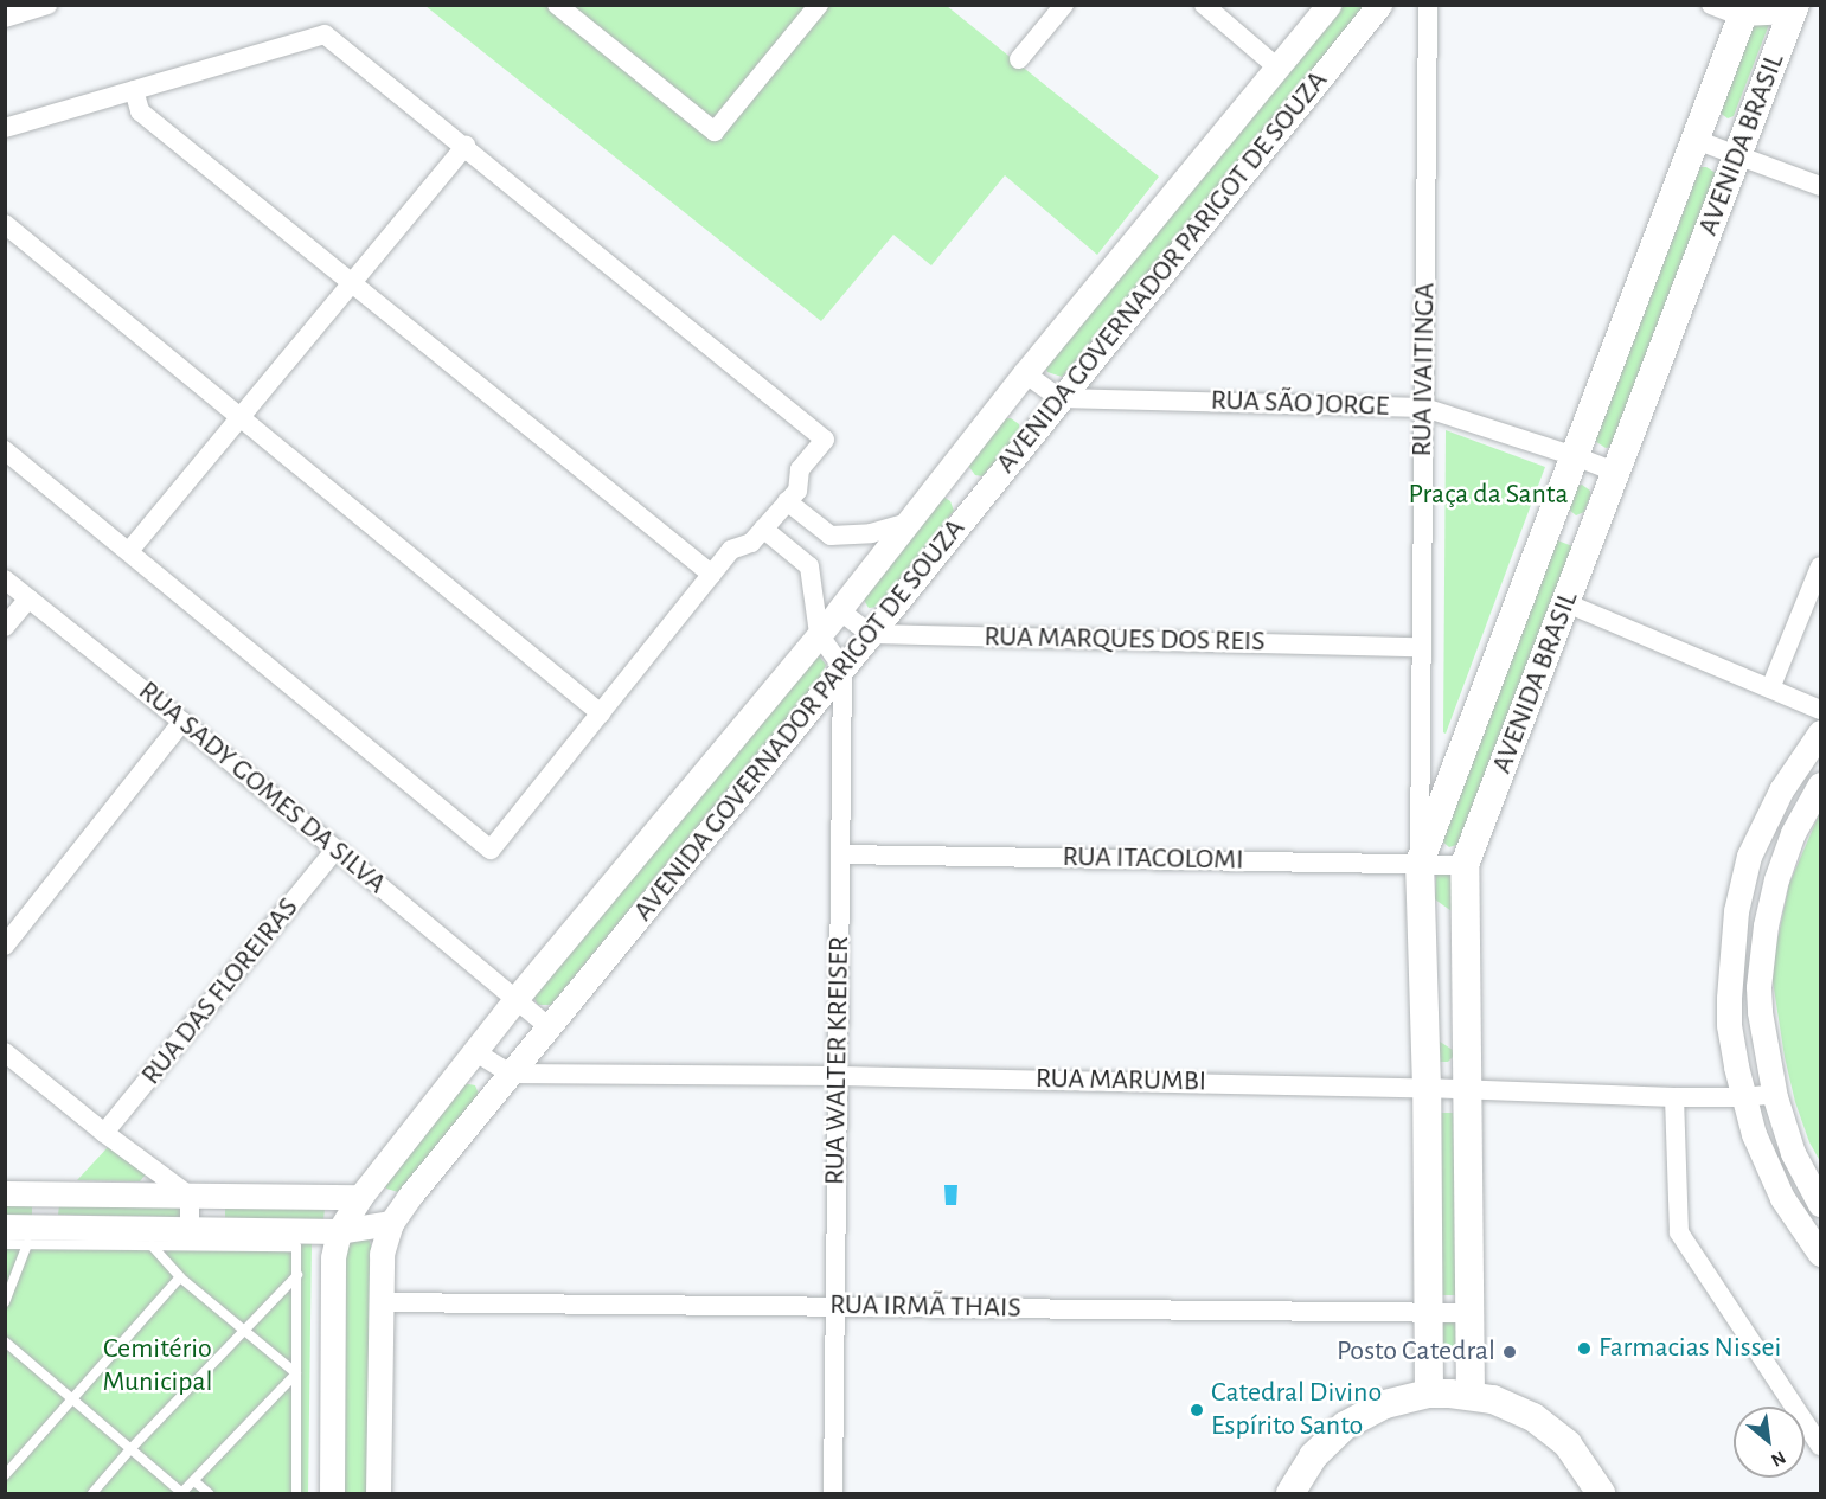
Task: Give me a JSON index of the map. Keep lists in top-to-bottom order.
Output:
{
  "streets": {
    "main road": ["AVENIDA BRASIL"],
    "street": [
      "AVENIDA GOVERNADOR PARIGOT DE SOUZA",
      "RUA IVAITINGA",
      "RUA SÃO JORGE",
      "RUA MARQUES DOS REIS",
      "RUA SADY GOMES DA SILVA",
      "RUA ITACOLOMI",
      "RUA DAS FLOREIRAS",
      "RUA WALTER KREISER",
      "RUA MARUMBI",
      "RUA IRMÃ THAIS"
    ]
  },
  "crossings": [
    ["AVENIDA BRASIL", "RUA IVAITINGA"],
    ["AVENIDA BRASIL", "RUA SÃO JORGE"],
    ["AVENIDA BRASIL", "RUA ITACOLOMI"],
    ["AVENIDA BRASIL", "RUA MARUMBI"],
    ["AVENIDA BRASIL", "RUA IRMÃ THAIS"],
    ["AVENIDA GOVERNADOR PARIGOT DE SOUZA", "RUA SÃO JORGE"],
    ["AVENIDA GOVERNADOR PARIGOT DE SOUZA", "RUA MARQUES DOS REIS"],
    ["AVENIDA GOVERNADOR PARIGOT DE SOUZA", "RUA SADY GOMES DA SILVA"],
    ["AVENIDA GOVERNADOR PARIGOT DE SOUZA", "RUA WALTER KREISER"],
    ["AVENIDA GOVERNADOR PARIGOT DE SOUZA", "RUA MARUMBI"],
    ["AVENIDA GOVERNADOR PARIGOT DE SOUZA", "RUA IRMÃ THAIS"],
    ["RUA IVAITINGA", "RUA SÃO JORGE"],
    ["RUA IVAITINGA", "RUA MARQUES DOS REIS"],
    ["RUA IVAITINGA", "RUA ITACOLOMI"],
    ["RUA SADY GOMES DA SILVA", "RUA DAS FLOREIRAS"],
    ["RUA ITACOLOMI", "RUA WALTER KREISER"],
    ["RUA WALTER KREISER", "RUA MARUMBI"],
    ["RUA WALTER KREISER", "RUA IRMÃ THAIS"]
  ],
  "parks": ["Praça da Santa", "Cemitério Municipal"],
  "places": ["Farmacias Nissei", "Posto Catedral", "Catedral Divino Espírito Santo"],
  "north": "bottom right"
}
